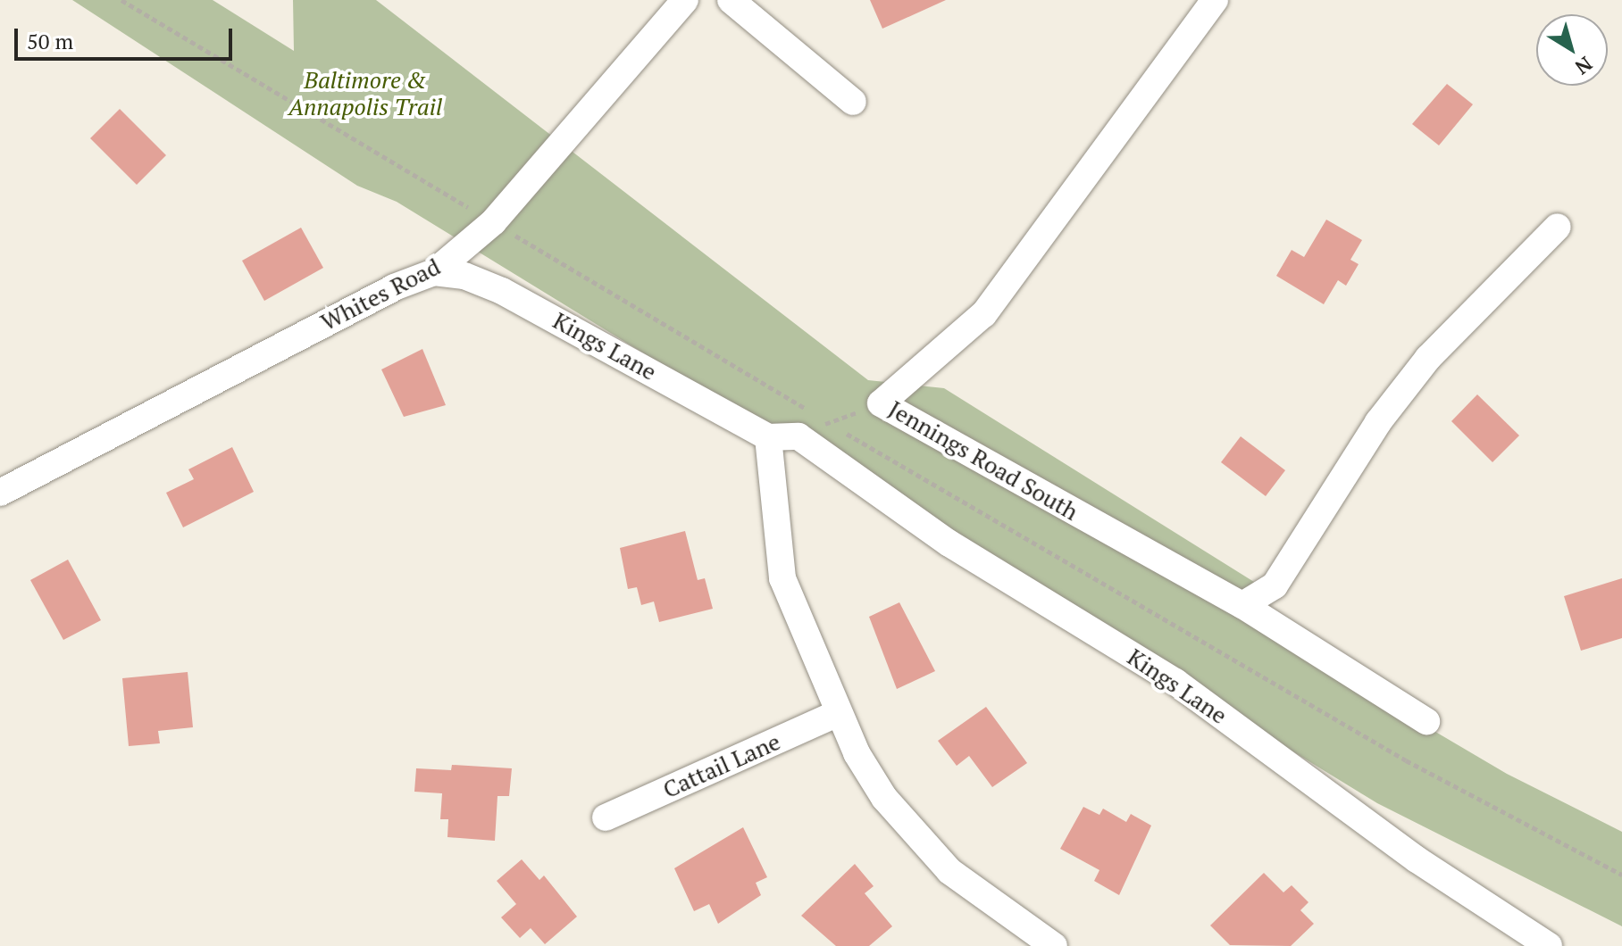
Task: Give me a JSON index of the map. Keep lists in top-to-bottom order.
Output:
{
  "streets": {
    "street": [
      "Whites Road",
      "Kings Lane",
      "Jennings Road South",
      "Cattail Lane"
    ]
  },
  "crossings": [
    ["Whites Road", "Kings Lane"]
  ],
  "parks": ["Baltimore & Annapolis Trail"],
  "scale_bar": "50 m",
  "north": "bottom right"
}
